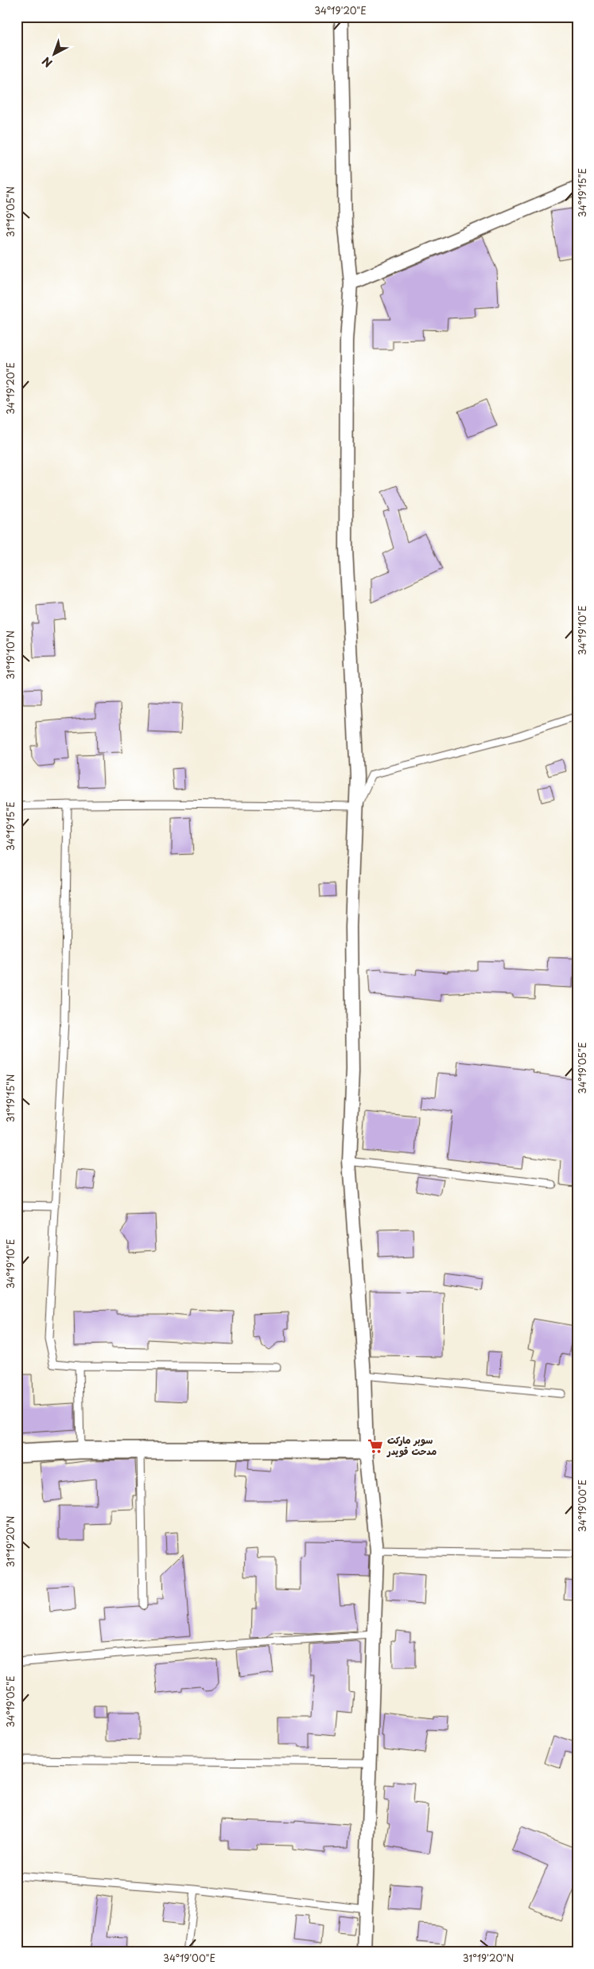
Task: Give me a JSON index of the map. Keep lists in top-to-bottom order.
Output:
{
  "places": {
    "supermarket": ["سوبر ماركت مدحت قويدر"]
  },
  "north": "bottom left",
  "coordinates": [
    "34°19'20\"E",
    "34°19'15\"E",
    "31°19'05\"N",
    "34°19'10\"E",
    "31°19'10\"N",
    "34°19'05\"E",
    "31°19'15\"N",
    "34°19'00\"E",
    "31°19'20\"N"
  ]
}
